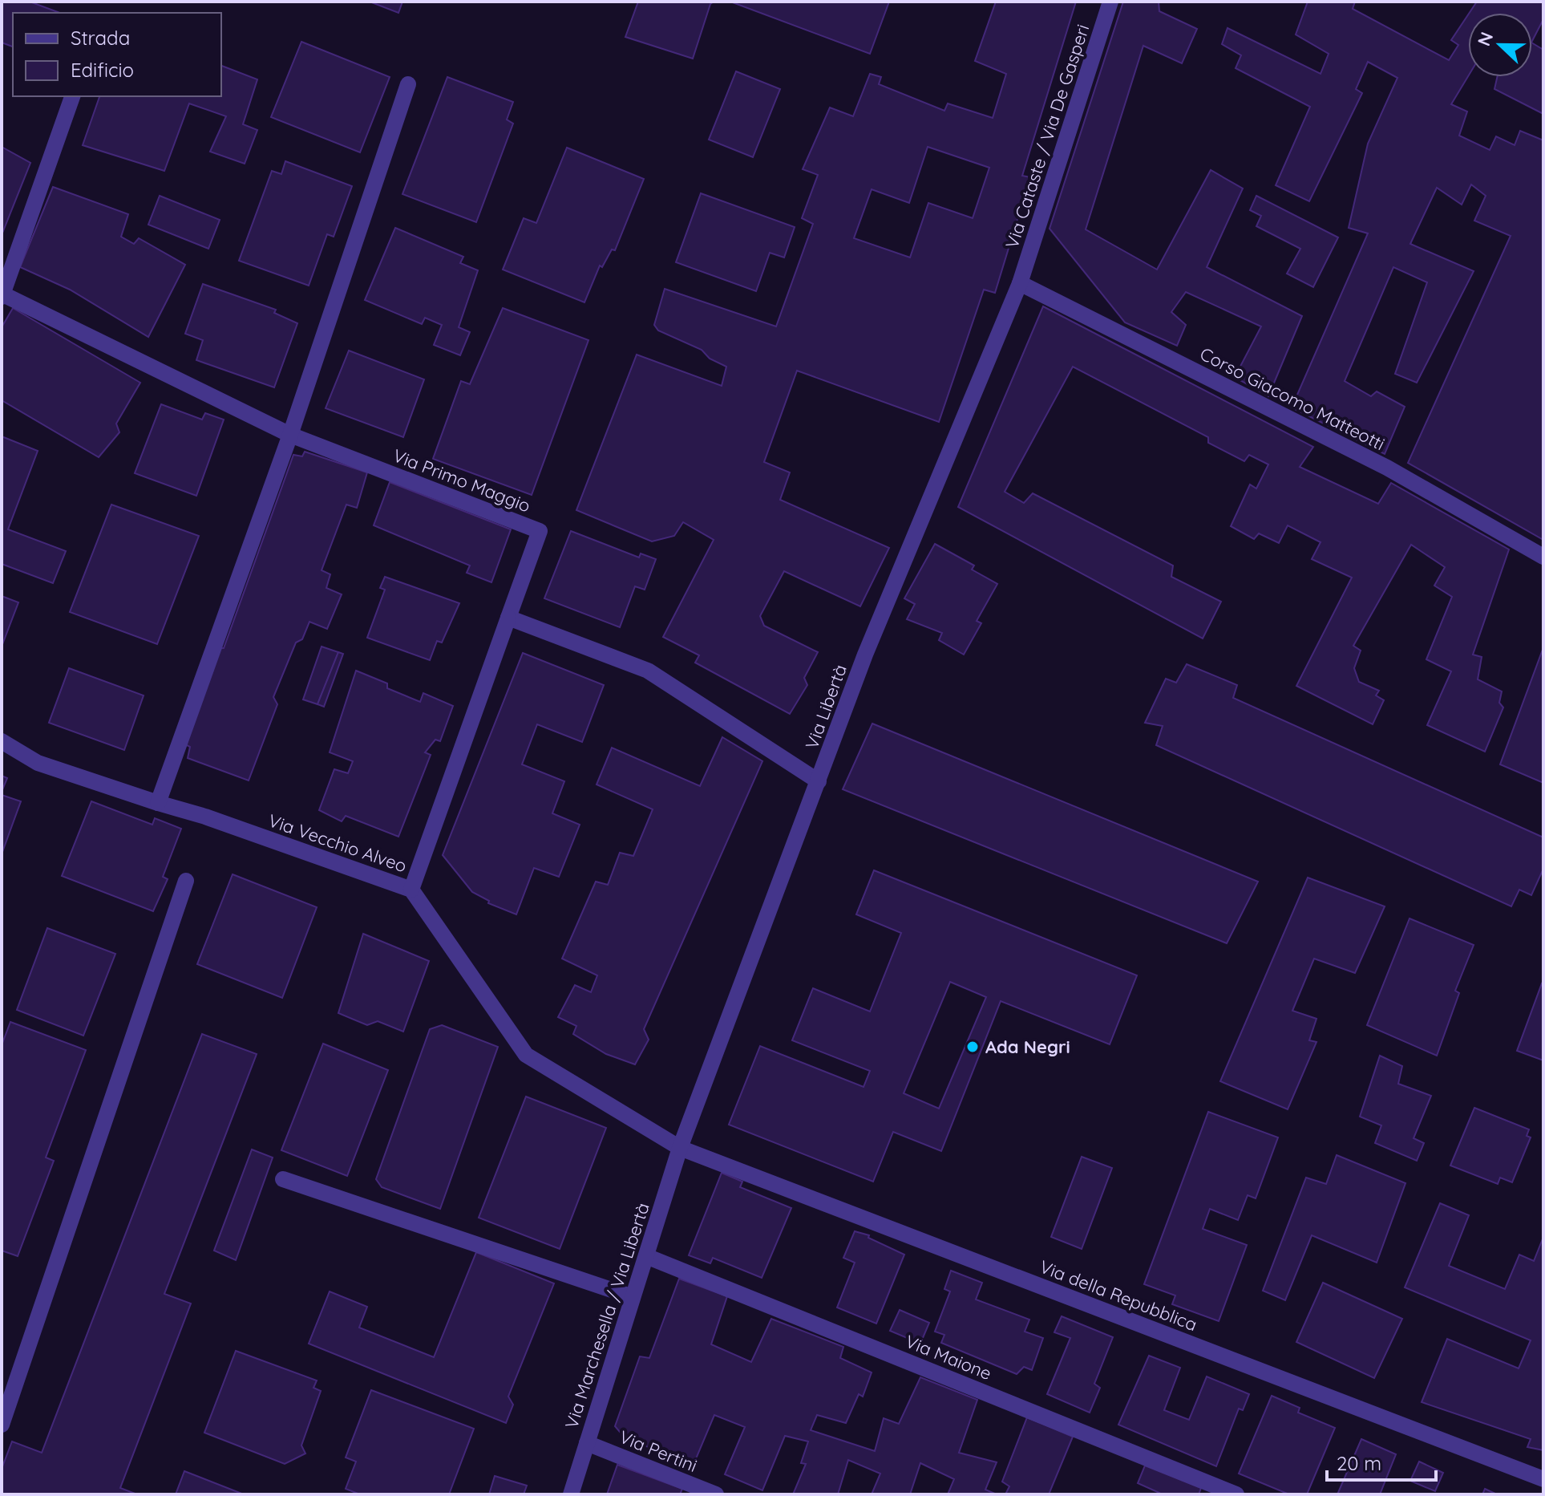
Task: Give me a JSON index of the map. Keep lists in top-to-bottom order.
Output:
{
  "streets": {
    "street": [
      "Via Cataste / Via De Gasperi",
      "Corso Giacomo Matteotti",
      "Via Primo Maggio",
      "Via Libertà",
      "Via Vecchio Alveo",
      "Via della Repubblica",
      "Via Marchesella / Via Libertà",
      "Via Maione",
      "Via Pertini"
    ]
  },
  "crossings": [
    ["Via Cataste / Via De Gasperi", "Corso Giacomo Matteotti"],
    ["Via Cataste / Via De Gasperi", "Via Libertà"],
    ["Corso Giacomo Matteotti", "Via Libertà"],
    ["Via Libertà", "Via Vecchio Alveo"],
    ["Via Libertà", "Via della Repubblica"],
    ["Via Libertà", "Via Marchesella / Via Libertà"],
    ["Via Vecchio Alveo", "Via della Repubblica"],
    ["Via Vecchio Alveo", "Via Marchesella / Via Libertà"],
    ["Via della Repubblica", "Via Marchesella / Via Libertà"],
    ["Via Marchesella / Via Libertà", "Via Maione"],
    ["Via Marchesella / Via Libertà", "Via Pertini"]
  ],
  "places": ["Ada Negri"],
  "legend": ["Strada", "Edificio"],
  "scale_bar": "20 m",
  "north": "left"
}
